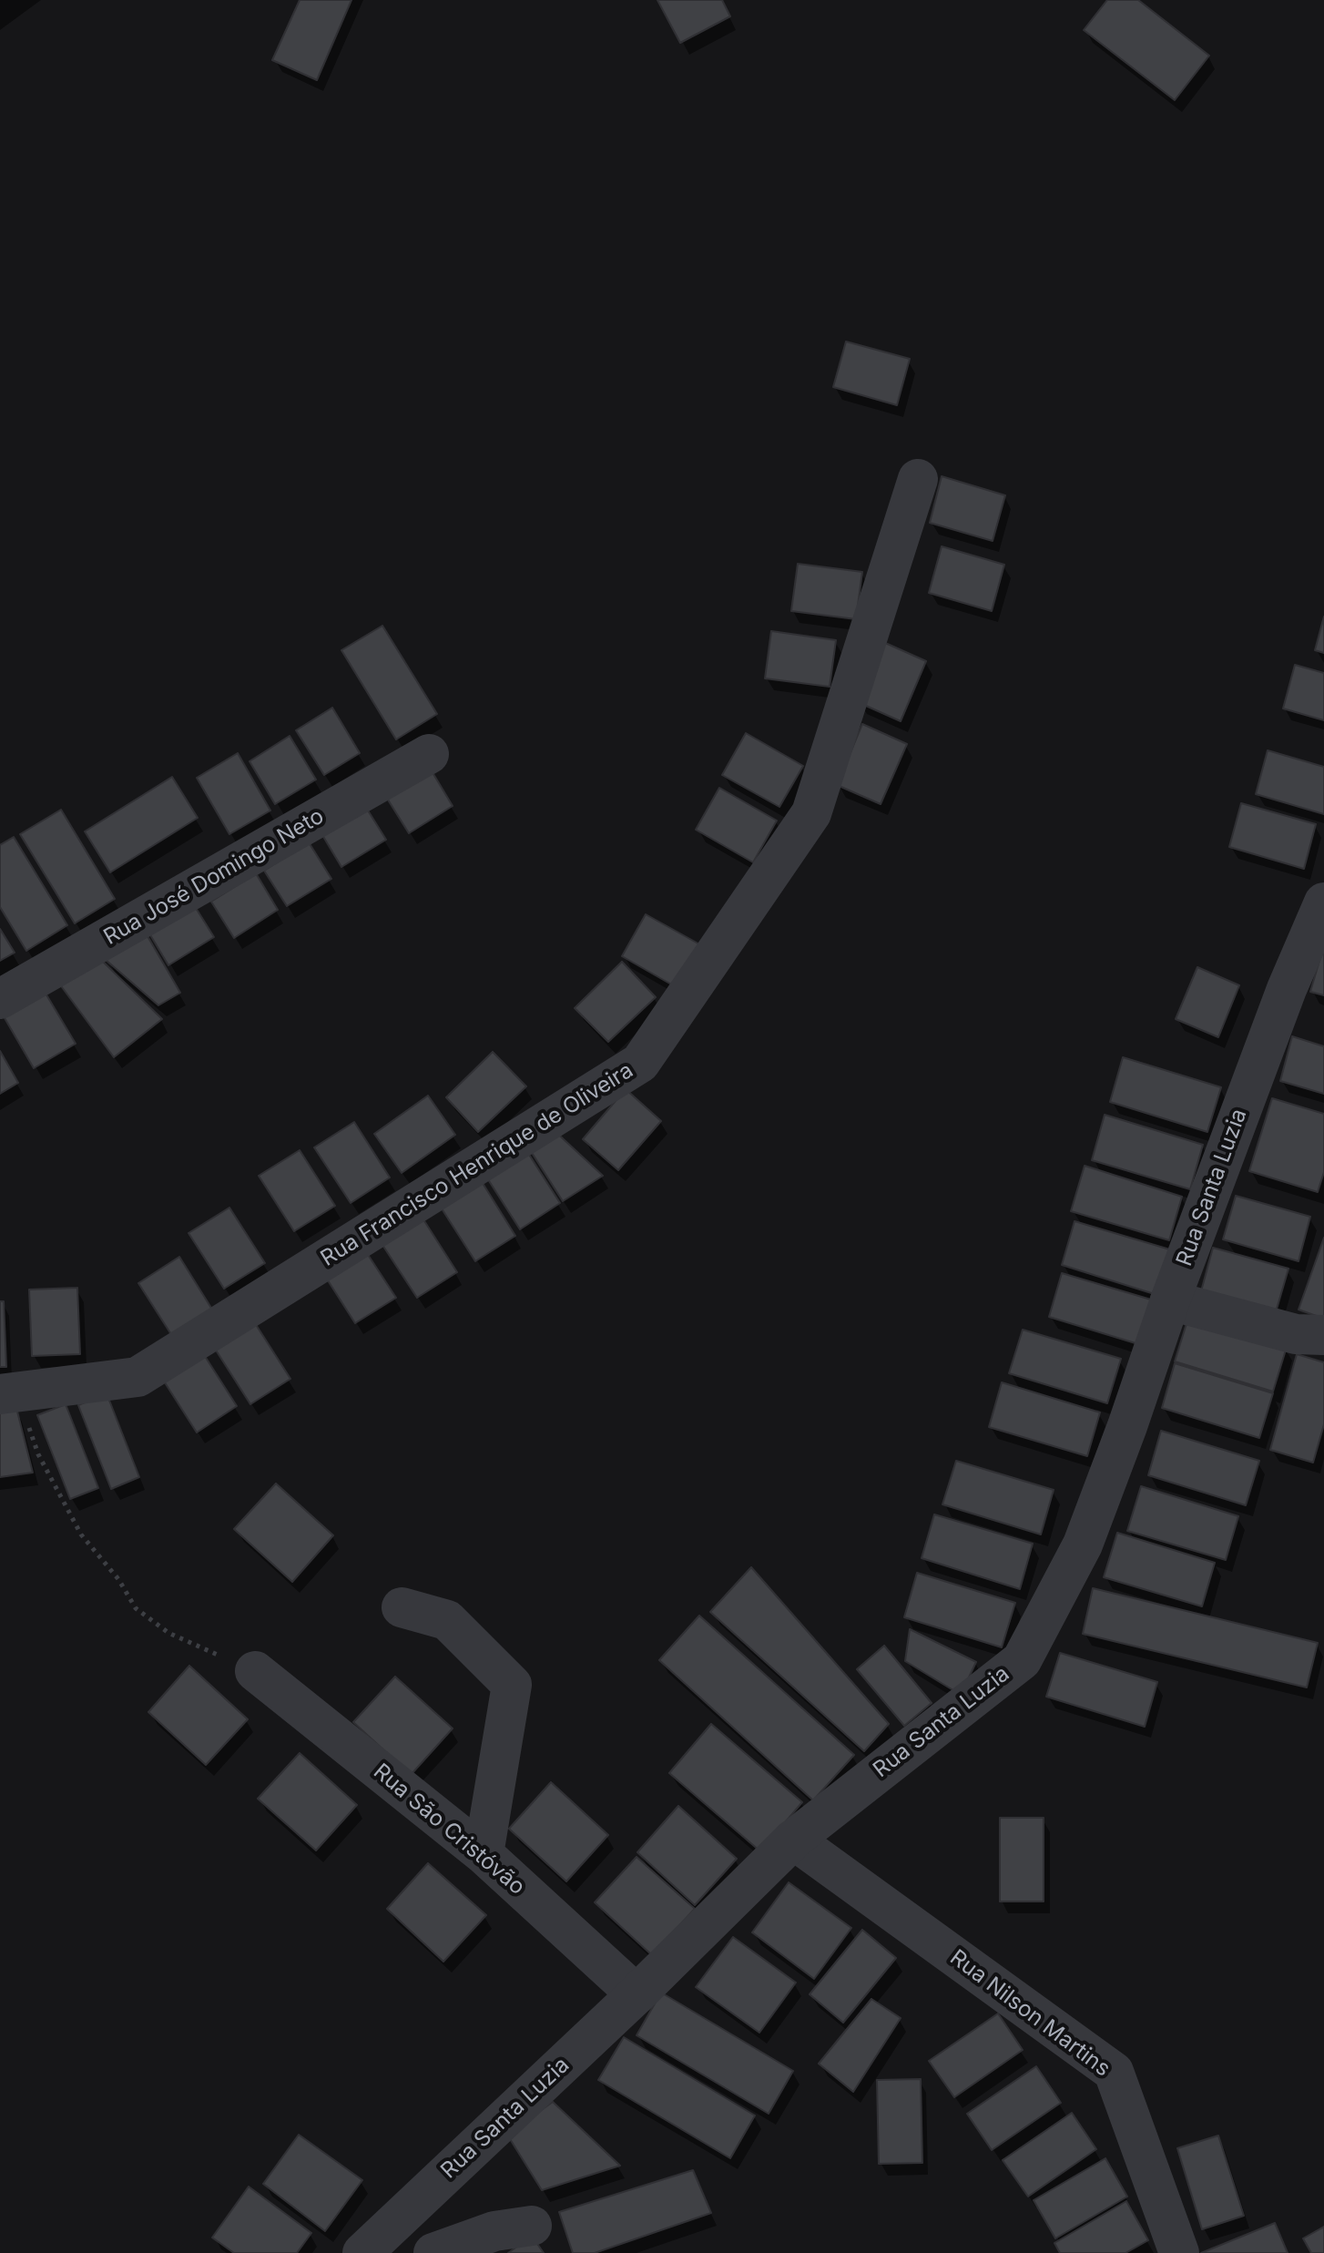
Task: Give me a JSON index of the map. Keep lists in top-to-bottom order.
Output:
{
  "streets": {
    "street": [
      "Rua José Domingo Neto",
      "Rua Francisco Henrique de Oliveira",
      "Rua Santa Luzia",
      "Rua São Cristóvão",
      "Rua Nilson Martins"
    ]
  },
  "crossings": [
    ["Rua Santa Luzia", "Rua São Cristóvão"],
    ["Rua Santa Luzia", "Rua Nilson Martins"]
  ]
}
